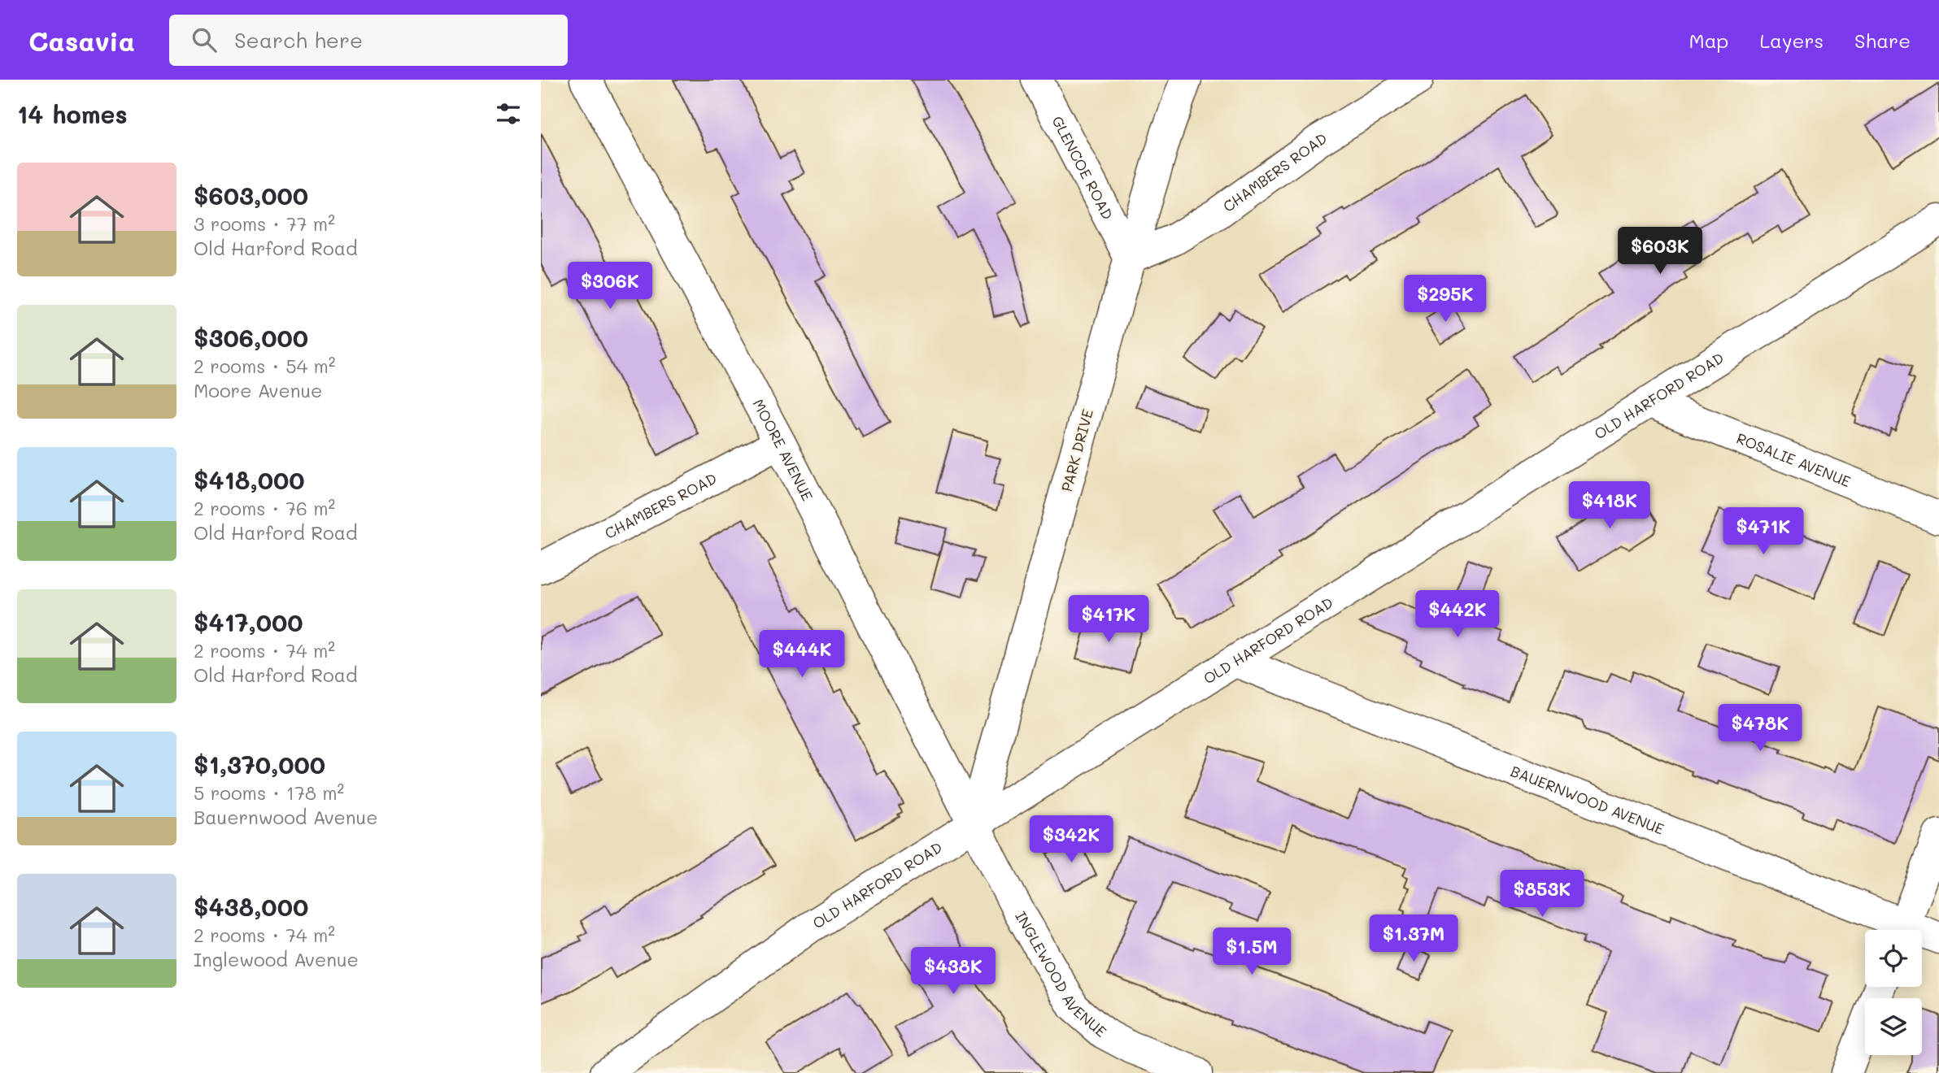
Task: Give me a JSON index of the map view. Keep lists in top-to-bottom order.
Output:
{
  "streets": {
    "street": [
      "GLENCOE ROAD",
      "CHAMBERS ROAD",
      "OLD HARFORD ROAD",
      "MOORE AVENUE",
      "PARK DRIVE",
      "ROSALIE AVENUE",
      "BAUERNWOOD AVENUE",
      "INGLEWOOD AVENUE"
    ]
  },
  "crossings": [
    ["GLENCOE ROAD", "CHAMBERS ROAD"],
    ["GLENCOE ROAD", "PARK DRIVE"],
    ["CHAMBERS ROAD", "MOORE AVENUE"],
    ["CHAMBERS ROAD", "PARK DRIVE"],
    ["OLD HARFORD ROAD", "MOORE AVENUE"],
    ["OLD HARFORD ROAD", "PARK DRIVE"],
    ["OLD HARFORD ROAD", "ROSALIE AVENUE"],
    ["OLD HARFORD ROAD", "BAUERNWOOD AVENUE"],
    ["OLD HARFORD ROAD", "INGLEWOOD AVENUE"],
    ["MOORE AVENUE", "PARK DRIVE"],
    ["MOORE AVENUE", "INGLEWOOD AVENUE"],
    ["PARK DRIVE", "INGLEWOOD AVENUE"]
  ],
  "page": {
    "header": "Casavia",
    "search": "Search here",
    "nav": ["Map", "Layers", "Share"],
    "heading": "14 homes",
    "list": [
      {
        "name": "$603,000",
        "note": "3 rooms · 77 m² · Old Harford Road"
      },
      {
        "name": "$306,000",
        "note": "2 rooms · 54 m² · Moore Avenue"
      },
      {
        "name": "$418,000",
        "note": "2 rooms · 76 m² · Old Harford Road"
      },
      {
        "name": "$417,000",
        "note": "2 rooms · 74 m² · Old Harford Road"
      },
      {
        "name": "$1,370,000",
        "note": "5 rooms · 178 m² · Bauernwood Avenue"
      },
      {
        "name": "$438,000",
        "note": "2 rooms · 74 m² · Inglewood Avenue"
      }
    ],
    "price": [
      "$603K",
      "$306K",
      "$295K",
      "$418K",
      "$471K",
      "$442K",
      "$417K",
      "$444K",
      "$478K",
      "$342K",
      "$853K",
      "$1.37M",
      "$1.5M",
      "$438K"
    ]
  }
}
